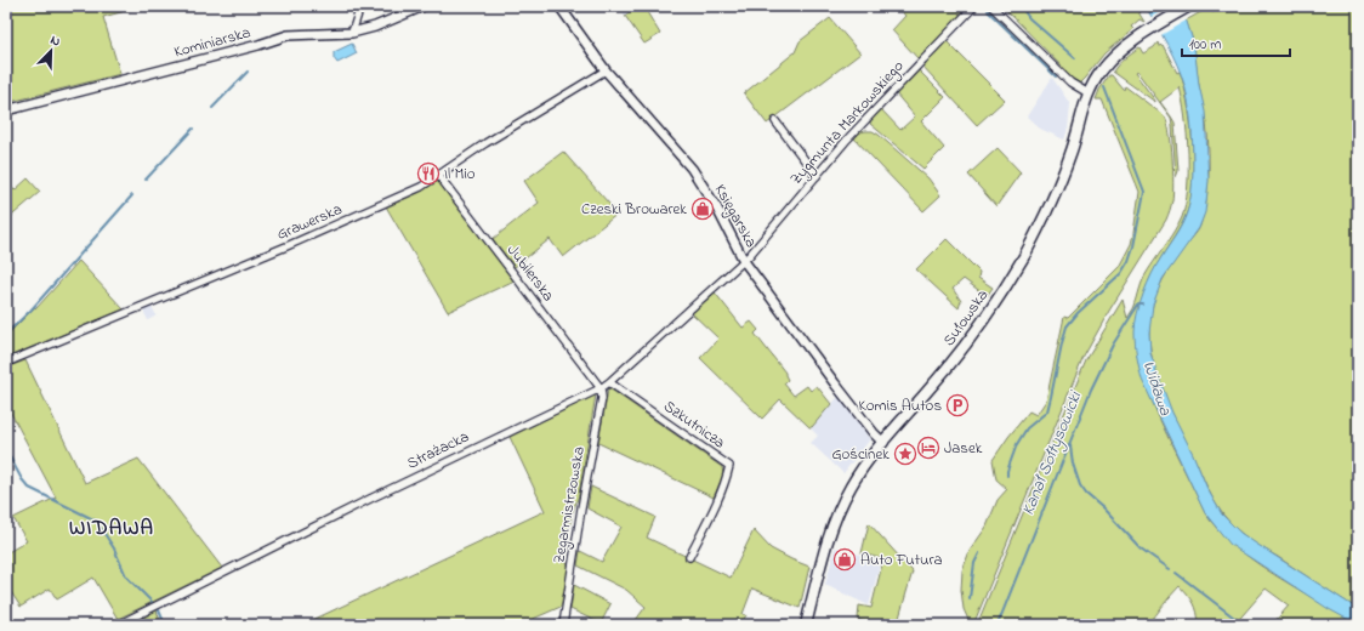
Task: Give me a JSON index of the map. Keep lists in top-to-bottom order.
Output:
{
  "streets": {
    "main road": ["Sułowska"],
    "street": [
      "Kominiarska",
      "Zygmunta Markowskiego",
      "Księgarska",
      "Grawerska",
      "Jubilerska",
      "Szkutnicza",
      "Strażacka",
      "Zegarmistrzowska"
    ]
  },
  "crossings": [
    ["Zygmunta Markowskiego", "Księgarska"],
    ["Zygmunta Markowskiego", "Strażacka"],
    ["Księgarska", "Grawerska"],
    ["Księgarska", "Sułowska"],
    ["Księgarska", "Strażacka"],
    ["Grawerska", "Jubilerska"],
    ["Jubilerska", "Strażacka"],
    ["Jubilerska", "Zegarmistrzowska"],
    ["Szkutnicza", "Strażacka"],
    ["Strażacka", "Zegarmistrzowska"]
  ],
  "districts": ["WIDAWA"],
  "water": ["Widawa", "Kanał Sołtysowicki"],
  "places": {
    "restaurant": ["Il Mio"],
    "shop": ["Czeski Browarek", "Auto Futura"],
    "parking": ["Komis Autos"],
    "hotel": ["Jasek"],
    "place": ["Gościnek"]
  },
  "scale_bar": "100 m",
  "north": "top right"
}
